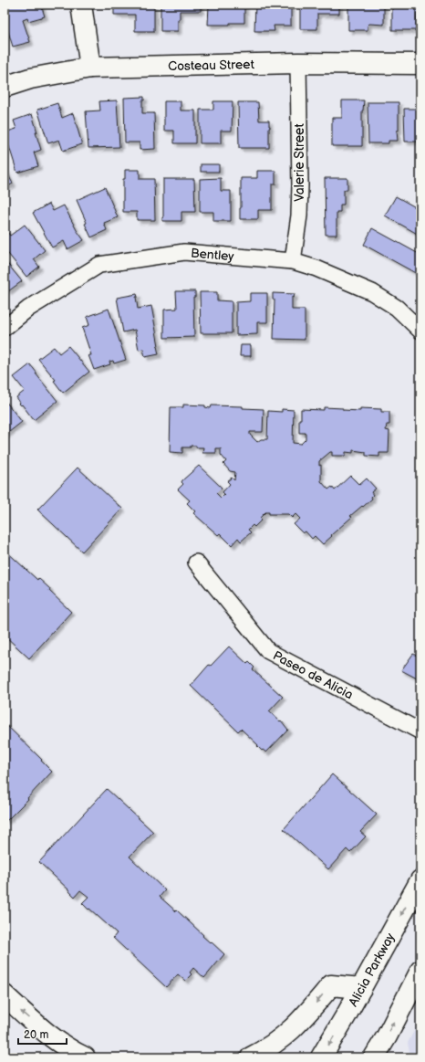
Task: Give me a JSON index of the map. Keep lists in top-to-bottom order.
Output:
{
  "streets": {
    "main road": ["Costeau Street", "Alicia Parkway"],
    "street": ["Valerie Street", "Bentley", "Paseo de Alicia"]
  },
  "crossings": [
    ["Costeau Street", "Valerie Street"],
    ["Valerie Street", "Bentley"]
  ],
  "scale_bar": "20 m"
}
